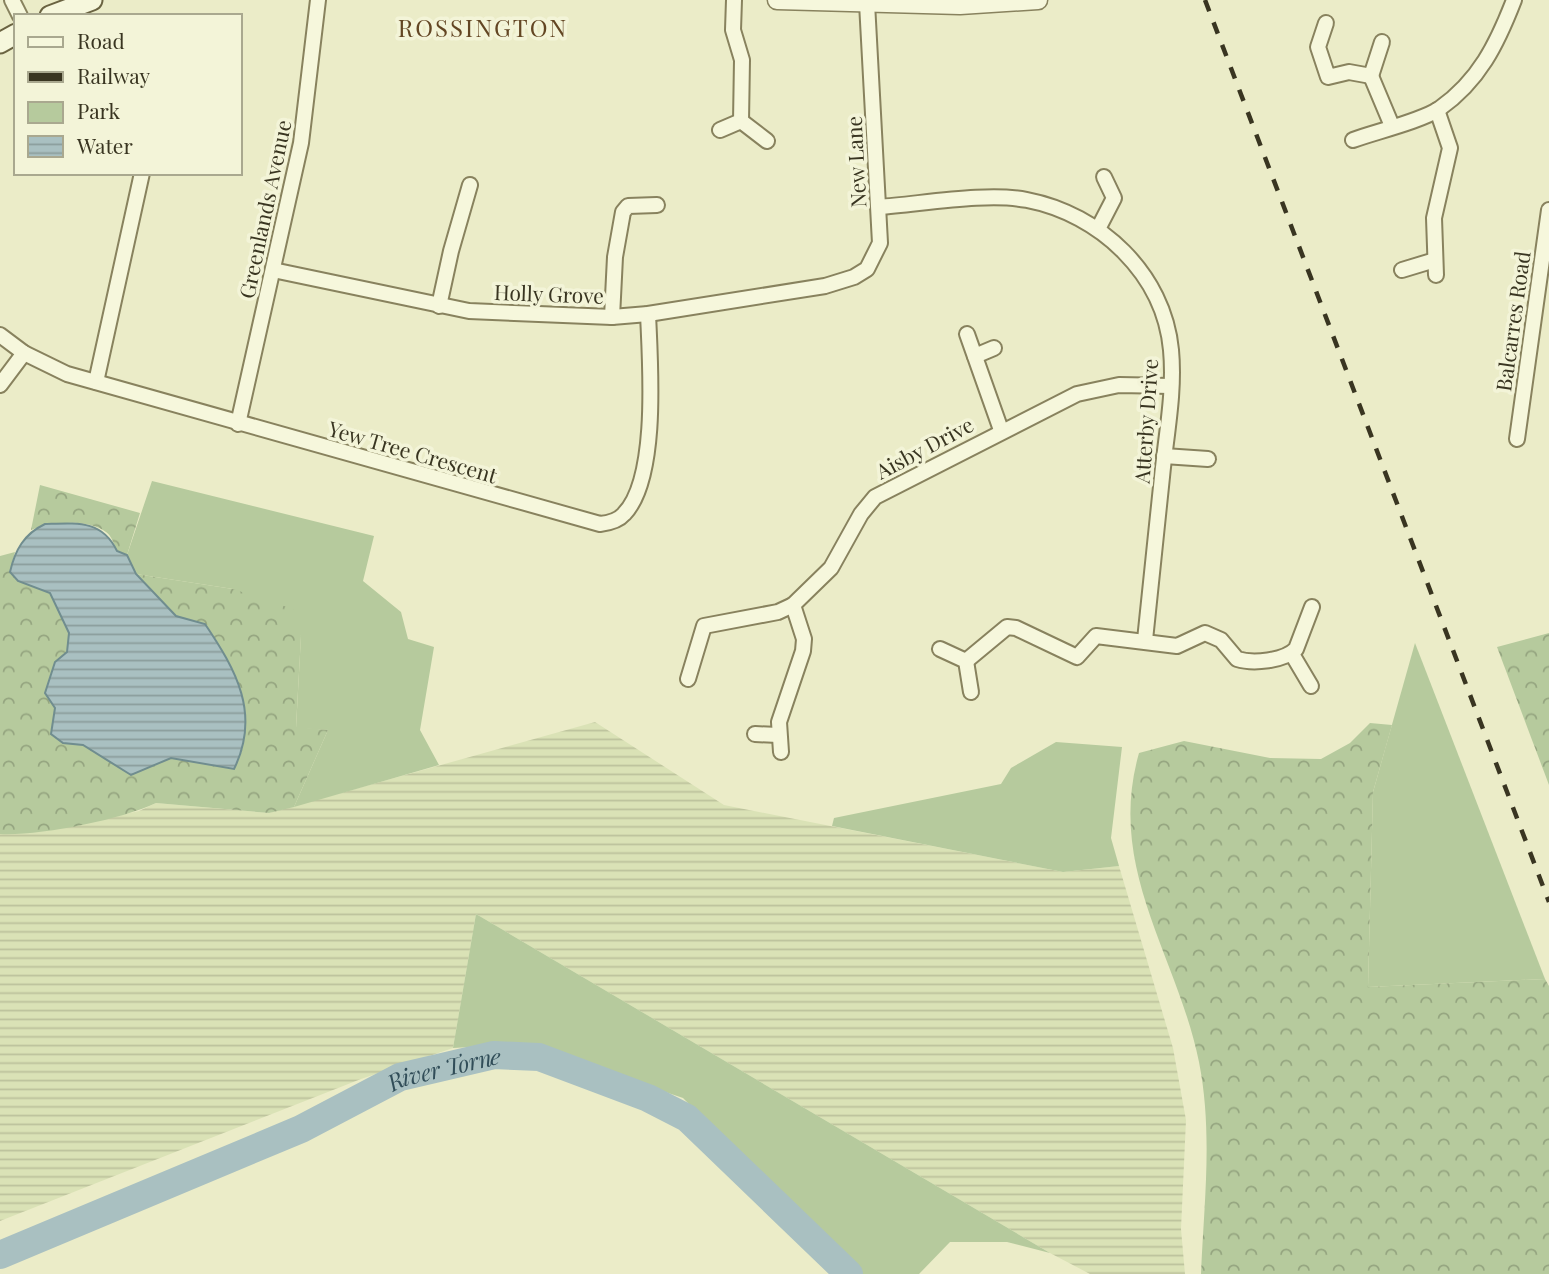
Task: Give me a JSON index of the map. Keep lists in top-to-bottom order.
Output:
{
  "streets": {
    "street": [
      "New Lane",
      "Greenlands Avenue",
      "Holly Grove",
      "Balcarres Road",
      "Atterby Drive",
      "Aisby Drive",
      "Yew Tree Crescent"
    ]
  },
  "crossings": [
    ["New Lane", "Holly Grove"],
    ["New Lane", "Atterby Drive"],
    ["Greenlands Avenue", "Holly Grove"],
    ["Greenlands Avenue", "Yew Tree Crescent"],
    ["Holly Grove", "Yew Tree Crescent"],
    ["Atterby Drive", "Aisby Drive"]
  ],
  "districts": ["ROSSINGTON"],
  "water": ["River Torne"],
  "legend": [
    "Road",
    "Railway",
    "Park",
    "Water"
  ]
}
